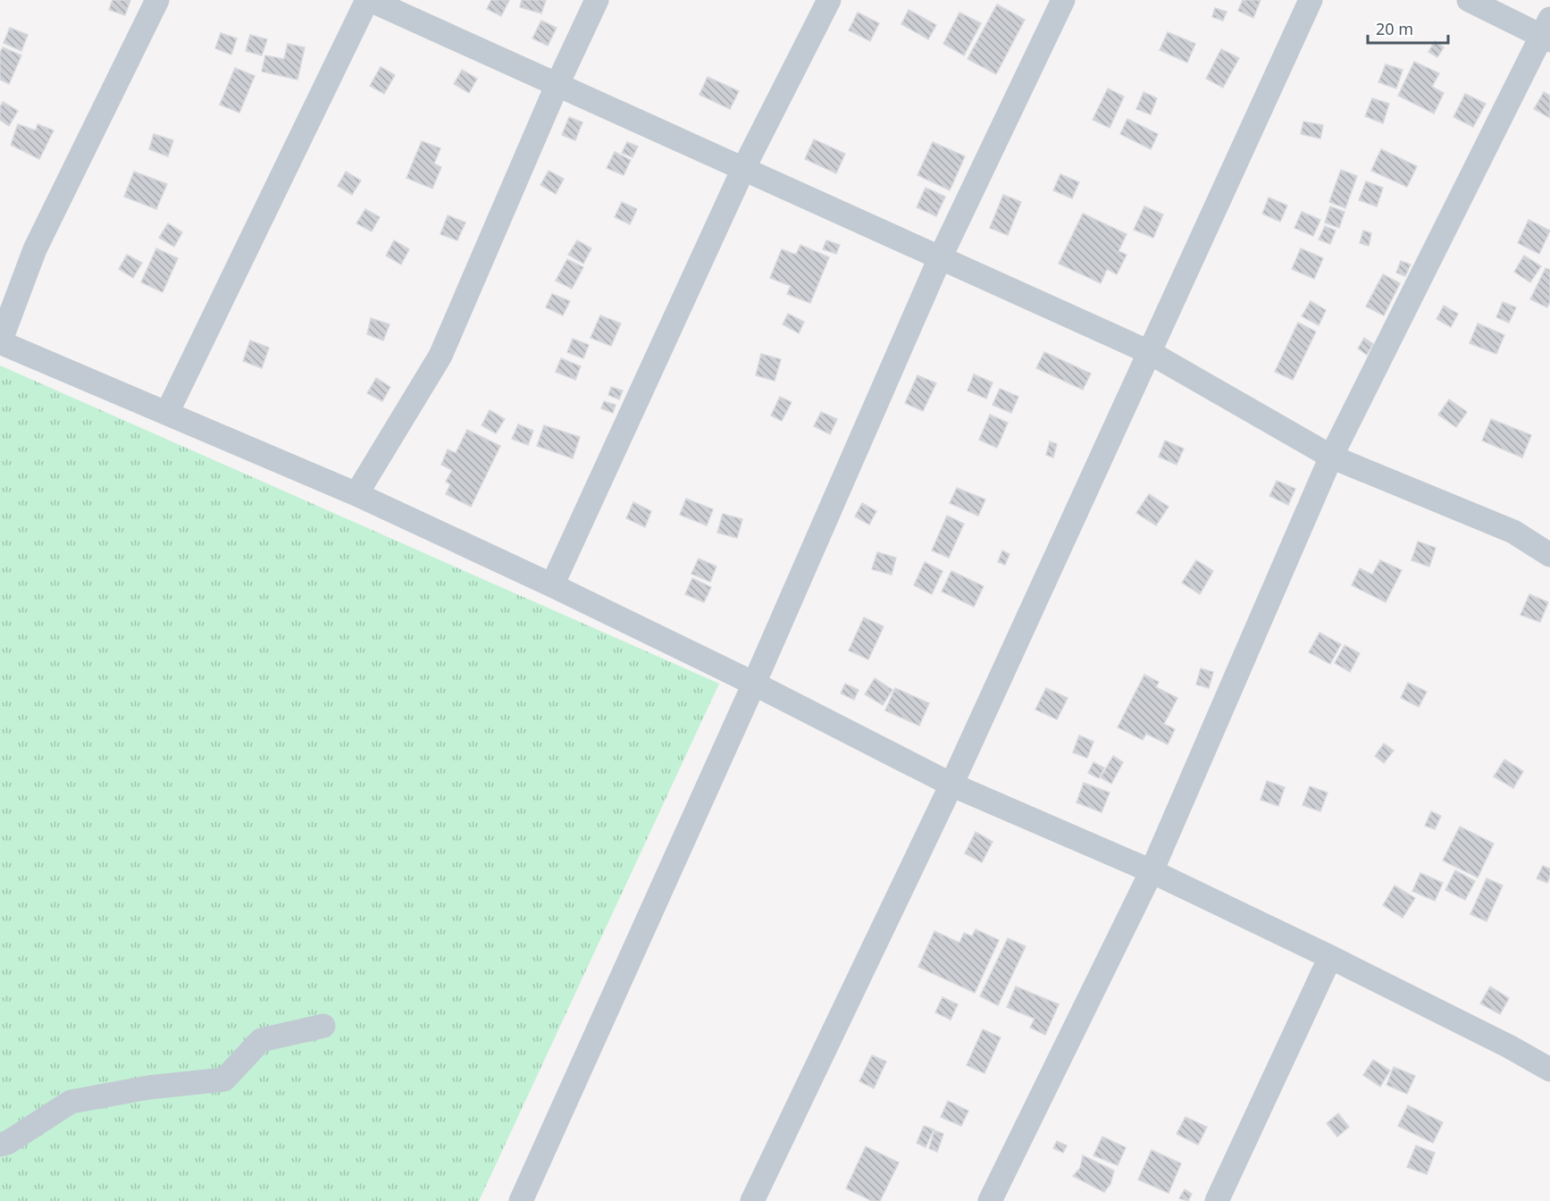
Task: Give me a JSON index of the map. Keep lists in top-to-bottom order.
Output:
{
  "scale_bar": "20 m"
}
